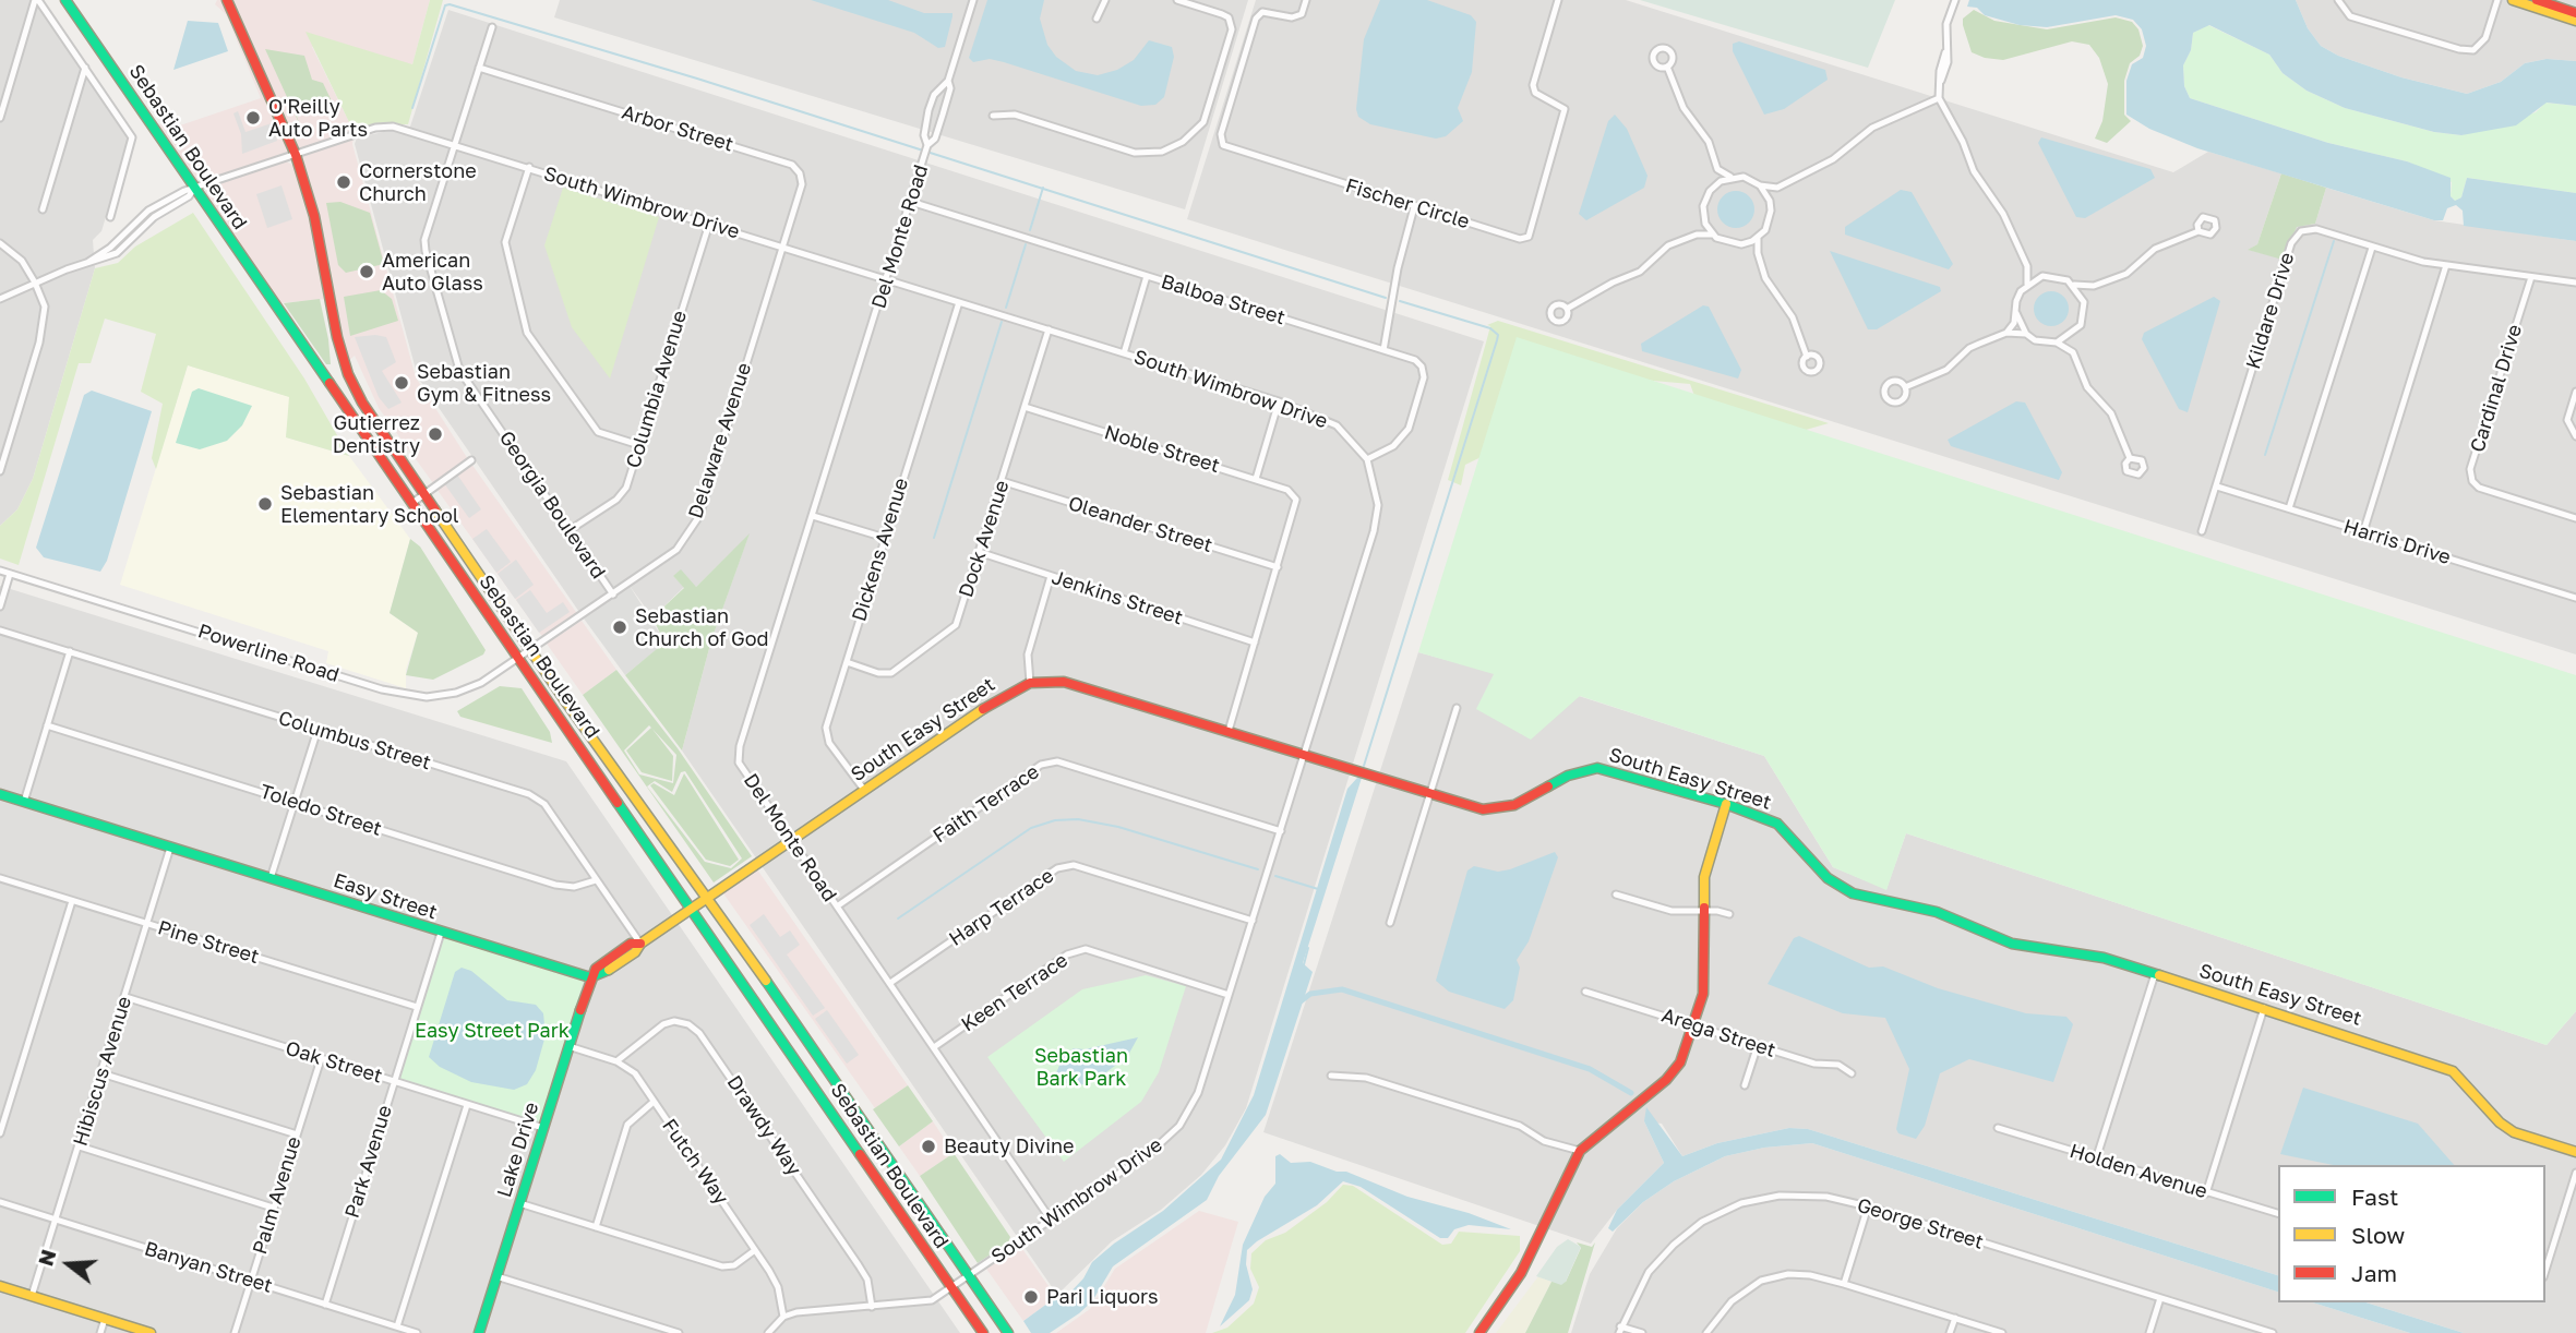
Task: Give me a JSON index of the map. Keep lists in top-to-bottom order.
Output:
{
  "streets": {
    "street": [
      "Arbor Street",
      "Sebastian Boulevard",
      "South Wimbrow Drive",
      "Fischer Circle",
      "Del Monte Road",
      "Balboa Street",
      "Kildare Drive",
      "Cardinal Drive",
      "Columbia Avenue",
      "Delaware Avenue",
      "Noble Street",
      "Georgia Boulevard",
      "Oleander Street",
      "Dock Avenue",
      "Harris Drive",
      "Dickens Avenue",
      "Jenkins Street",
      "Powerline Road",
      "South Easy Street",
      "Columbus Street",
      "Faith Terrace",
      "Toledo Street",
      "Easy Street",
      "Harp Terrace",
      "Pine Street",
      "Keen Terrace",
      "Arega Street",
      "Oak Street",
      "Hibiscus Avenue",
      "Drawdy Way",
      "Lake Drive",
      "Park Avenue",
      "Futch Way",
      "Holden Avenue",
      "Palm Avenue",
      "George Street",
      "Banyan Street"
    ]
  },
  "crossings": [
    ["Arbor Street", "South Wimbrow Drive"],
    ["Arbor Street", "Delaware Avenue"],
    ["Arbor Street", "Georgia Boulevard"],
    ["Sebastian Boulevard", "South Wimbrow Drive"],
    ["Sebastian Boulevard", "Delaware Avenue"],
    ["Sebastian Boulevard", "Powerline Road"],
    ["Sebastian Boulevard", "South Easy Street"],
    ["South Wimbrow Drive", "Del Monte Road"],
    ["South Wimbrow Drive", "Balboa Street"],
    ["South Wimbrow Drive", "Columbia Avenue"],
    ["South Wimbrow Drive", "Delaware Avenue"],
    ["South Wimbrow Drive", "Georgia Boulevard"],
    ["South Wimbrow Drive", "Dock Avenue"],
    ["South Wimbrow Drive", "Dickens Avenue"],
    ["South Wimbrow Drive", "South Easy Street"],
    ["South Wimbrow Drive", "Faith Terrace"],
    ["South Wimbrow Drive", "Harp Terrace"],
    ["South Wimbrow Drive", "Keen Terrace"],
    ["South Wimbrow Drive", "Drawdy Way"],
    ["South Wimbrow Drive", "Futch Way"],
    ["Del Monte Road", "Balboa Street"],
    ["Del Monte Road", "South Easy Street"],
    ["Del Monte Road", "Faith Terrace"],
    ["Del Monte Road", "Harp Terrace"],
    ["Del Monte Road", "Keen Terrace"],
    ["Kildare Drive", "Cardinal Drive"],
    ["Kildare Drive", "Harris Drive"],
    ["Columbia Avenue", "Georgia Boulevard"],
    ["Delaware Avenue", "Georgia Boulevard"],
    ["Delaware Avenue", "Powerline Road"],
    ["Noble Street", "Oleander Street"],
    ["Noble Street", "Dock Avenue"],
    ["Oleander Street", "Dock Avenue"],
    ["Dock Avenue", "Dickens Avenue"],
    ["Dock Avenue", "Jenkins Street"],
    ["Dickens Avenue", "South Easy Street"],
    ["Columbus Street", "Toledo Street"],
    ["Easy Street", "Hibiscus Avenue"],
    ["Easy Street", "Lake Drive"],
    ["Easy Street", "Park Avenue"],
    ["Pine Street", "Hibiscus Avenue"],
    ["Pine Street", "Park Avenue"],
    ["Oak Street", "Hibiscus Avenue"],
    ["Oak Street", "Lake Drive"],
    ["Oak Street", "Park Avenue"],
    ["Oak Street", "Palm Avenue"],
    ["Hibiscus Avenue", "Banyan Street"],
    ["Drawdy Way", "Futch Way"],
    ["Lake Drive", "Futch Way"],
    ["Park Avenue", "Banyan Street"],
    ["Palm Avenue", "Banyan Street"]
  ],
  "parks": ["Easy Street Park", "Sebastian Bark Park"],
  "places": [
    "O'Reilly Auto Parts",
    "Cornerstone Church",
    "American Auto Glass",
    "Sebastian Gym & Fitness",
    "Gutierrez Dentistry",
    "Sebastian Elementary School",
    "Sebastian Church of God",
    "Beauty Divine",
    "Pari Liquors"
  ],
  "legend": ["Fast", "Slow", "Jam"],
  "north": "left"
}
